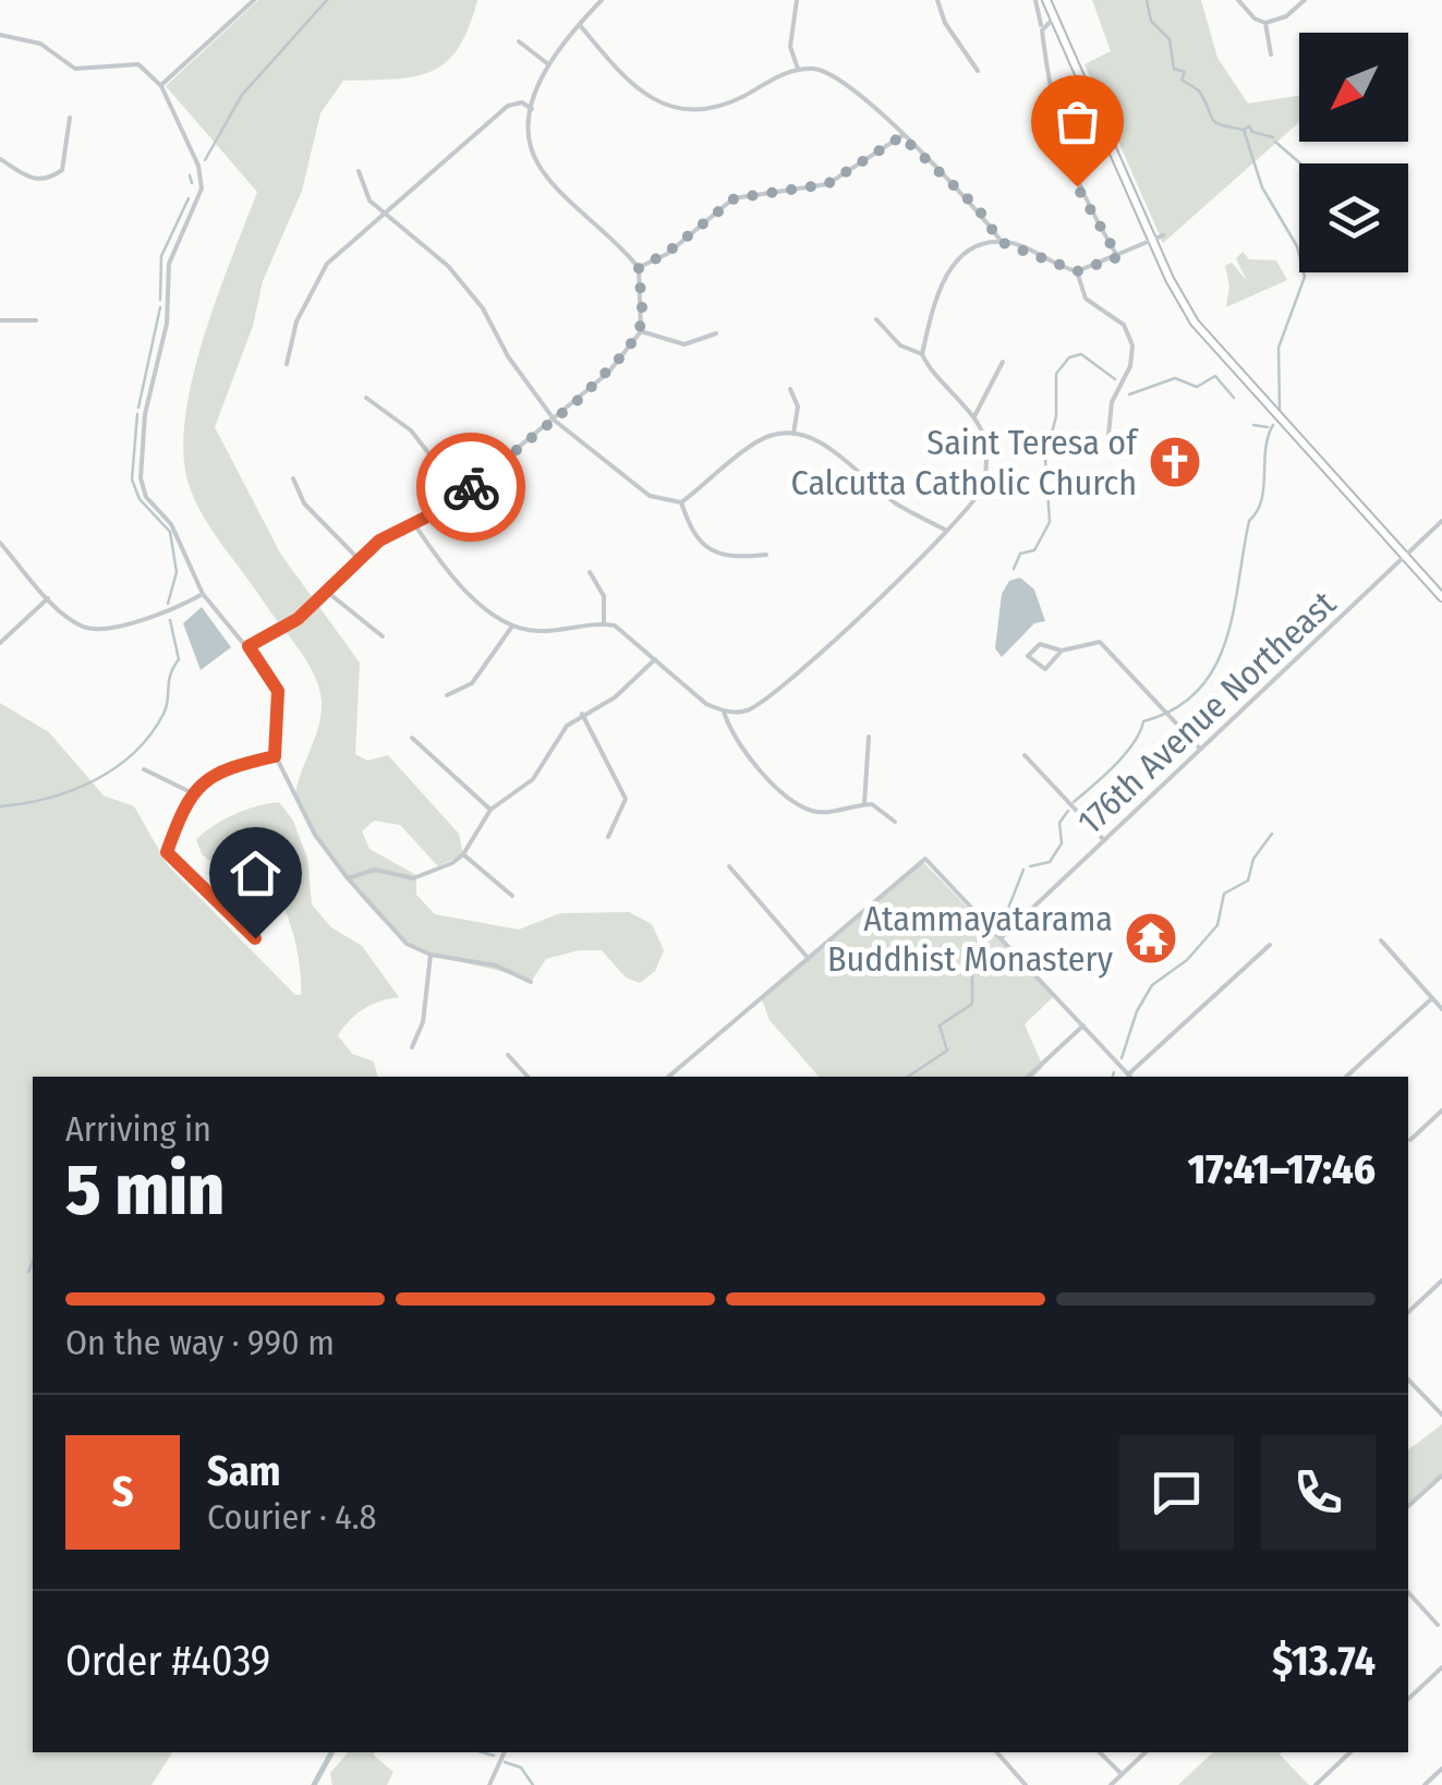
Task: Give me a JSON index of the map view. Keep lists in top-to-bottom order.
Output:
{
  "streets": {
    "street": ["176th Avenue Northeast"]
  },
  "places": {
    "church": ["Saint Teresa of Calcutta Catholic Church"],
    "temple": ["Atammayatarama Buddhist Monastery"]
  },
  "north": "bottom left",
  "page": {
    "heading": ["5 min", "Arriving in", "17:41–17:46"],
    "panel": [
      "Sam",
      "Courier · 4.8",
      "Order #4039",
      "$13.74"
    ],
    "bar": "On the way · 990 m",
    "round": "S"
  }
}
